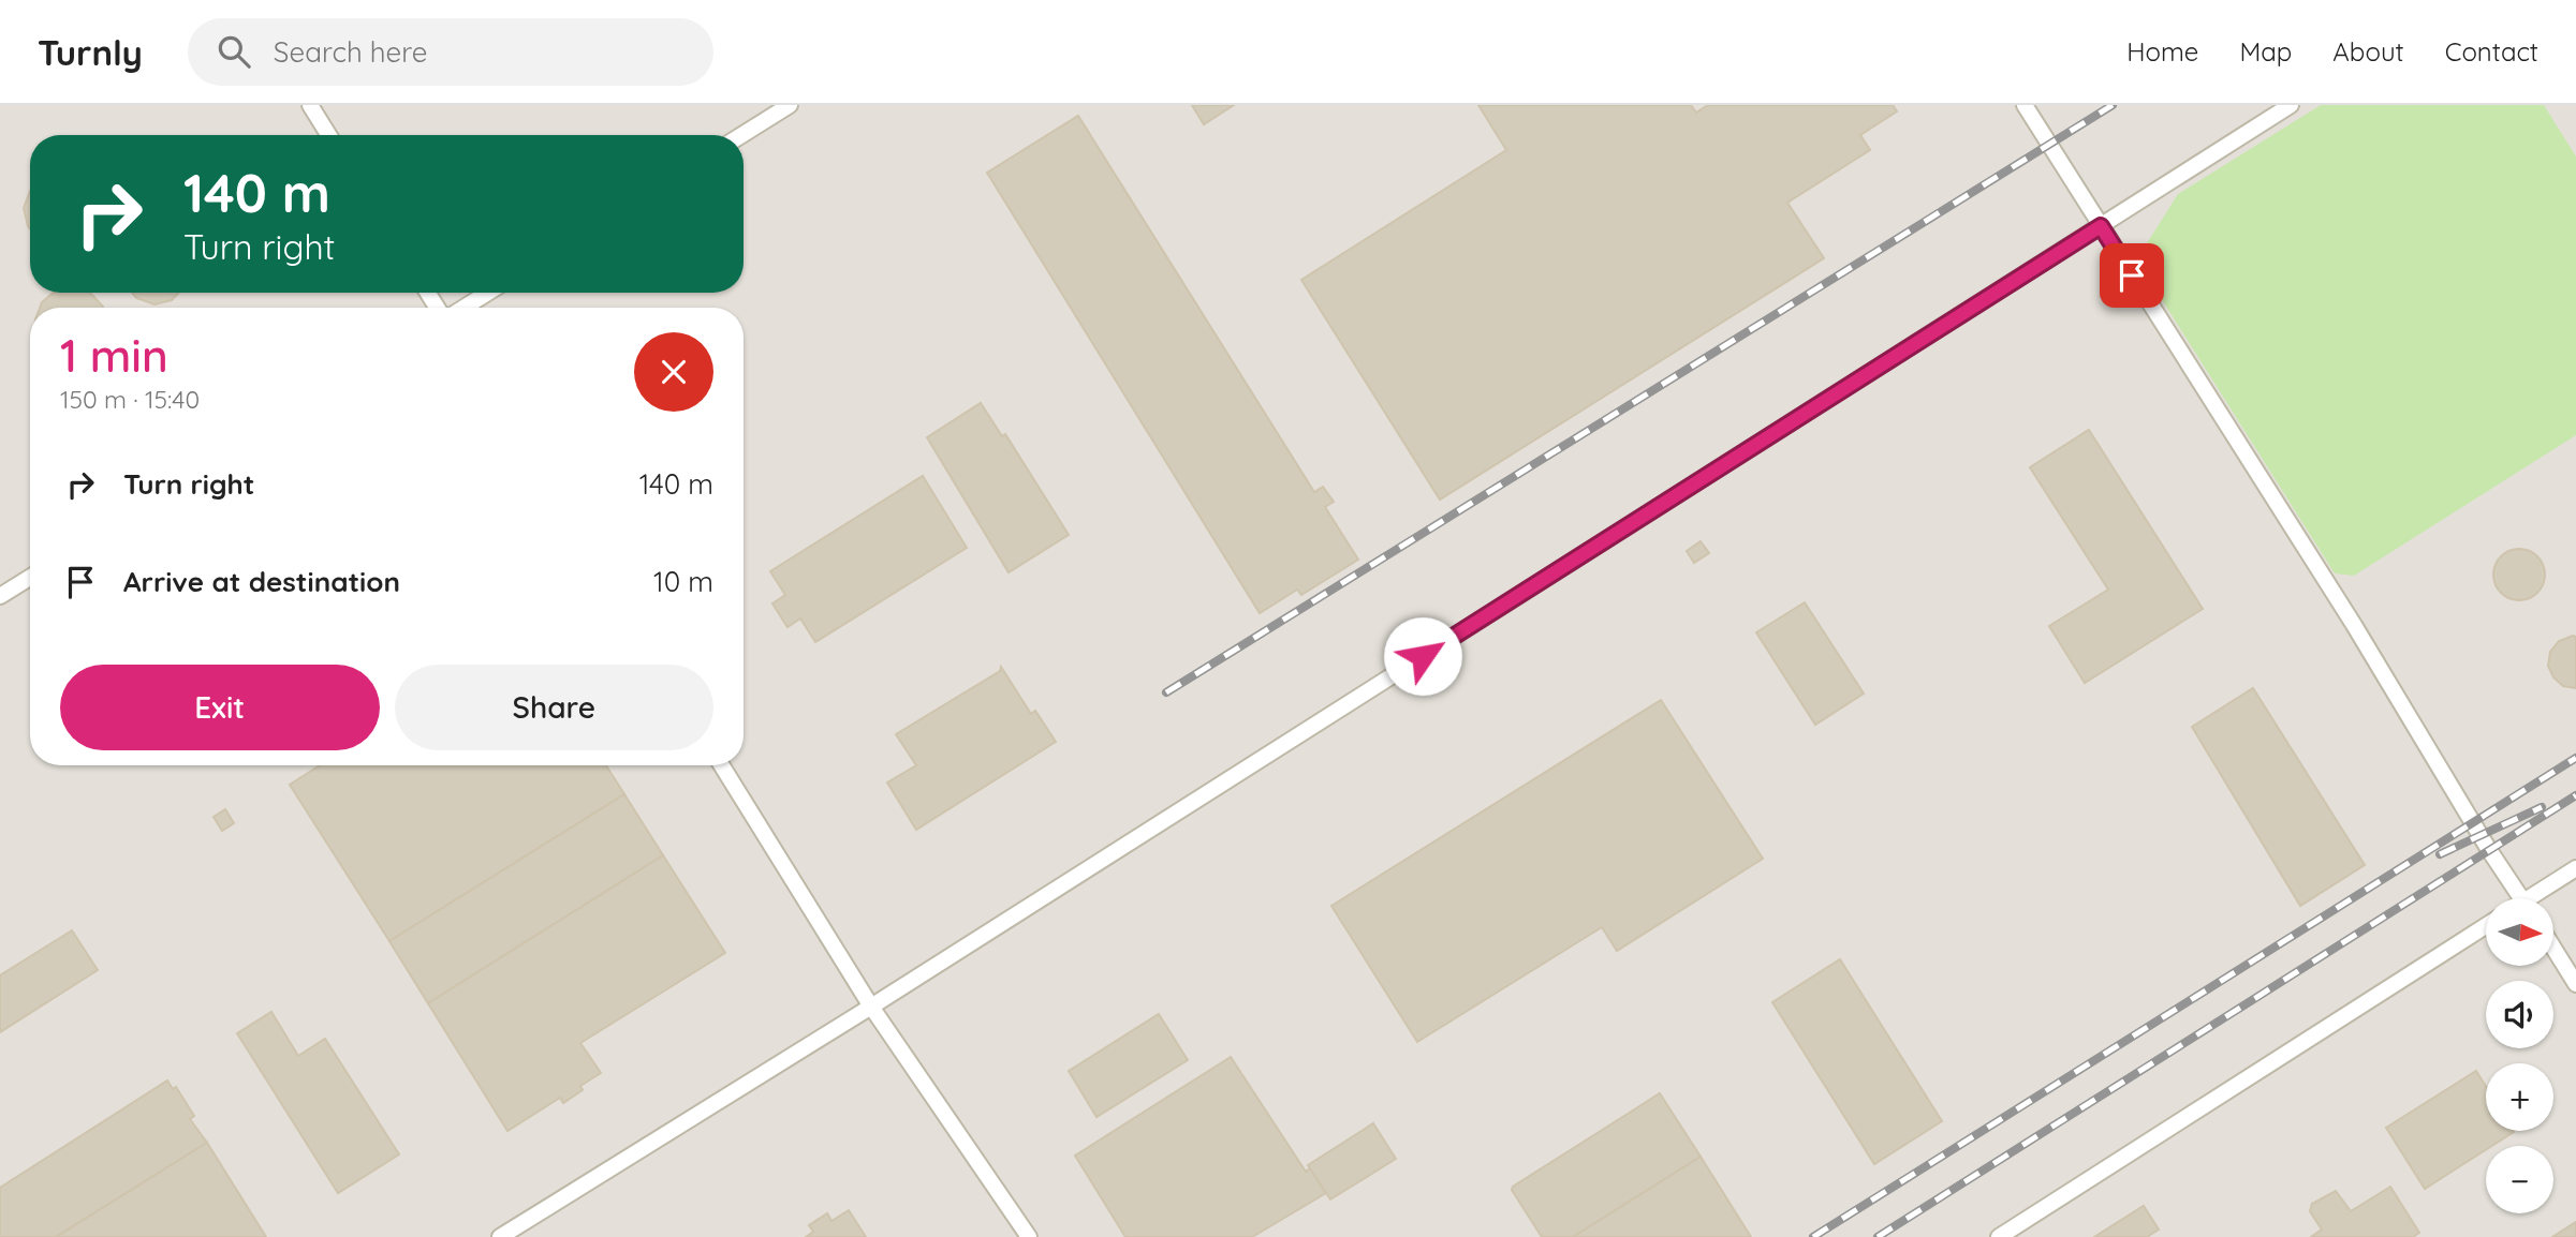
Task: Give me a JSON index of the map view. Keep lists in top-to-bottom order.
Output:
{
  "north": "right",
  "page": {
    "header": "Turnly",
    "search": "Search here",
    "nav": [
      "Home",
      "Map",
      "About",
      "Contact"
    ],
    "turn": ["140 m", "Turn right"],
    "heading": ["1 min", "150 m · 15:40"],
    "list": [
      {
        "name": "Turn right",
        "value": "140 m"
      },
      {
        "name": "Arrive at destination",
        "value": "10 m"
      }
    ],
    "buttons": ["Exit", "Share"],
    "map_buttons": ["+", "−"]
  }
}
